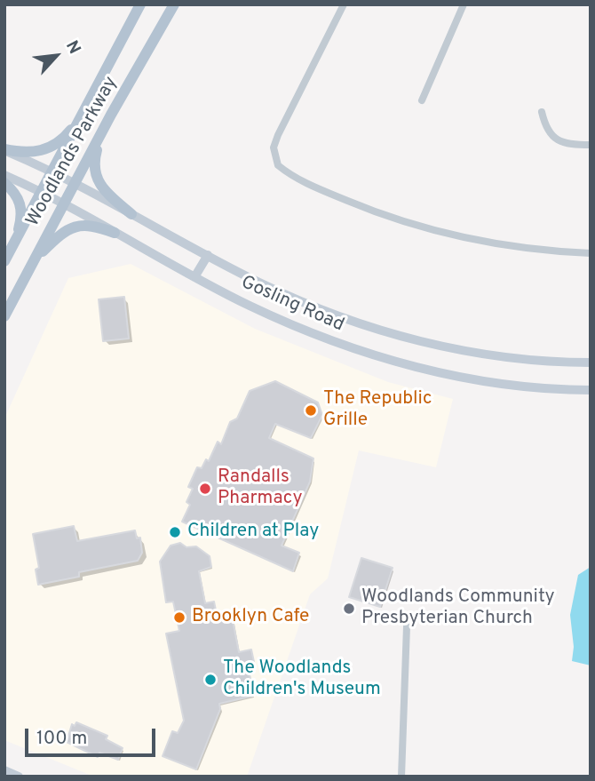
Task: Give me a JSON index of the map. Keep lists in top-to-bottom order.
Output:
{
  "streets": {
    "main road": ["Woodlands Parkway", "Gosling Road"]
  },
  "crossings": [
    ["Woodlands Parkway", "Gosling Road"]
  ],
  "places": [
    "The Republic Grille",
    "Randalls Pharmacy",
    "Children at Play",
    "Woodlands Community Presbyterian Church",
    "Brooklyn Cafe",
    "The Woodlands Children's Museum"
  ],
  "scale_bar": "100 m",
  "north": "top right"
}
